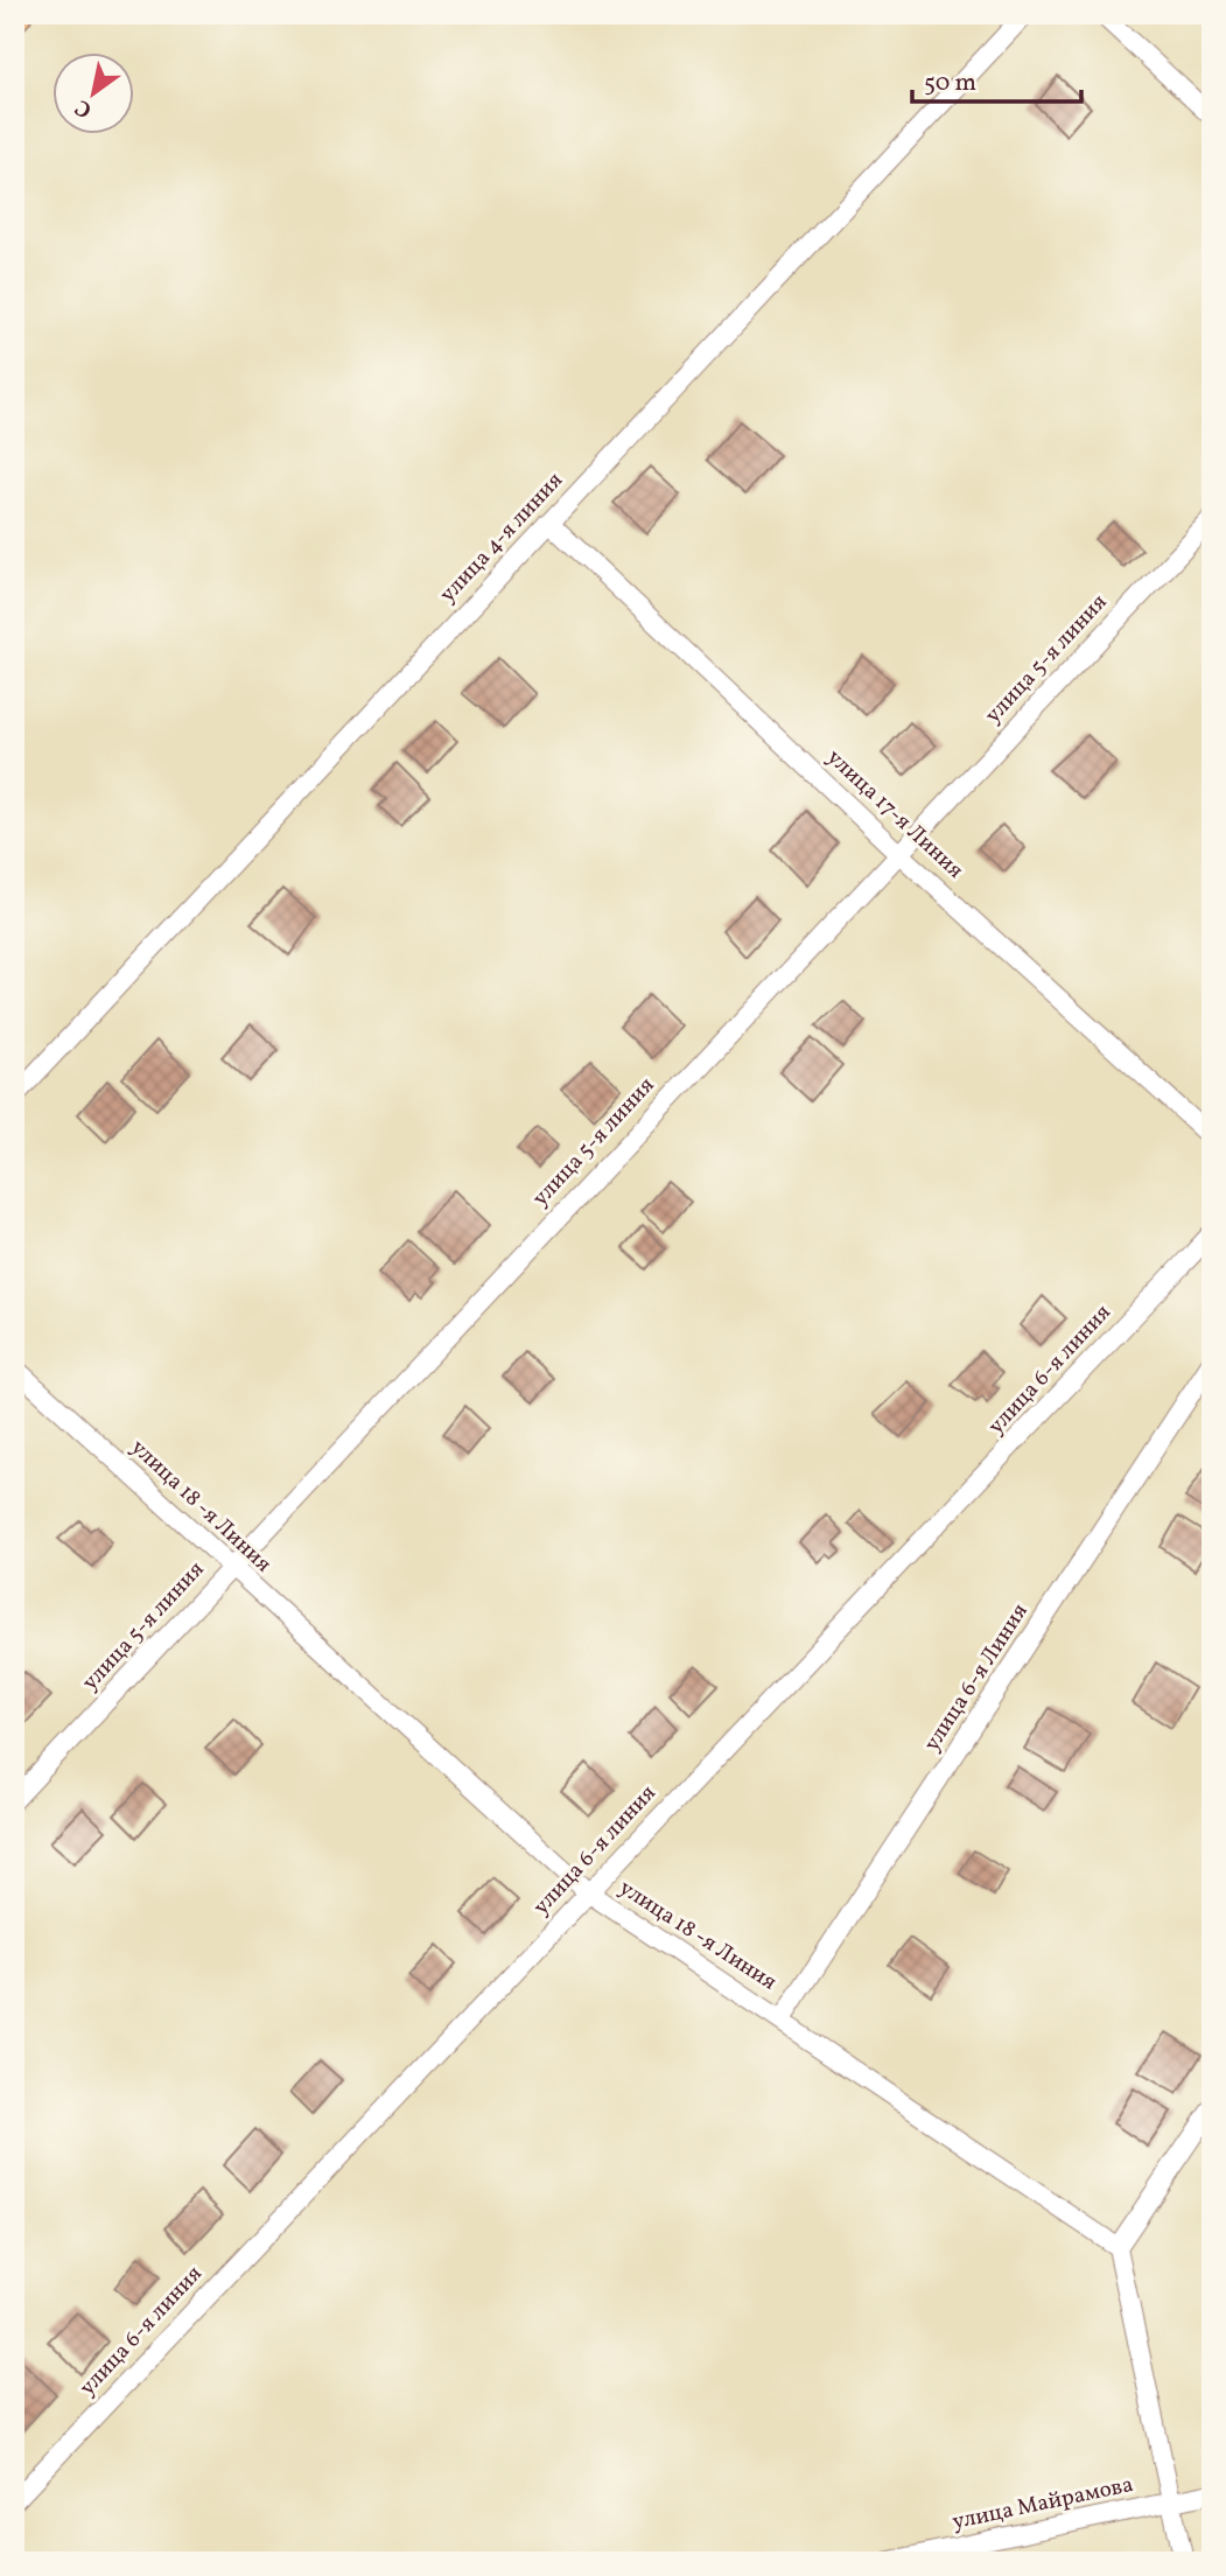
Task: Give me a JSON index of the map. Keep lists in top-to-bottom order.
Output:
{
  "streets": {
    "street": [
      "улица 4-я линия",
      "улица 5-я линия",
      "улица 17-я Линия",
      "улица 6-я линия",
      "улица 18 -я Линия",
      "улица 6-я Линия",
      "улица Майрамова"
    ]
  },
  "crossings": [
    ["улица 4-я линия", "улица 17-я Линия"],
    ["улица 5-я линия", "улица 17-я Линия"],
    ["улица 5-я линия", "улица 18 -я Линия"],
    ["улица 6-я линия", "улица 18 -я Линия"],
    ["улица 18 -я Линия", "улица 6-я Линия"]
  ],
  "scale_bar": "50 m",
  "north": "bottom left"
}
